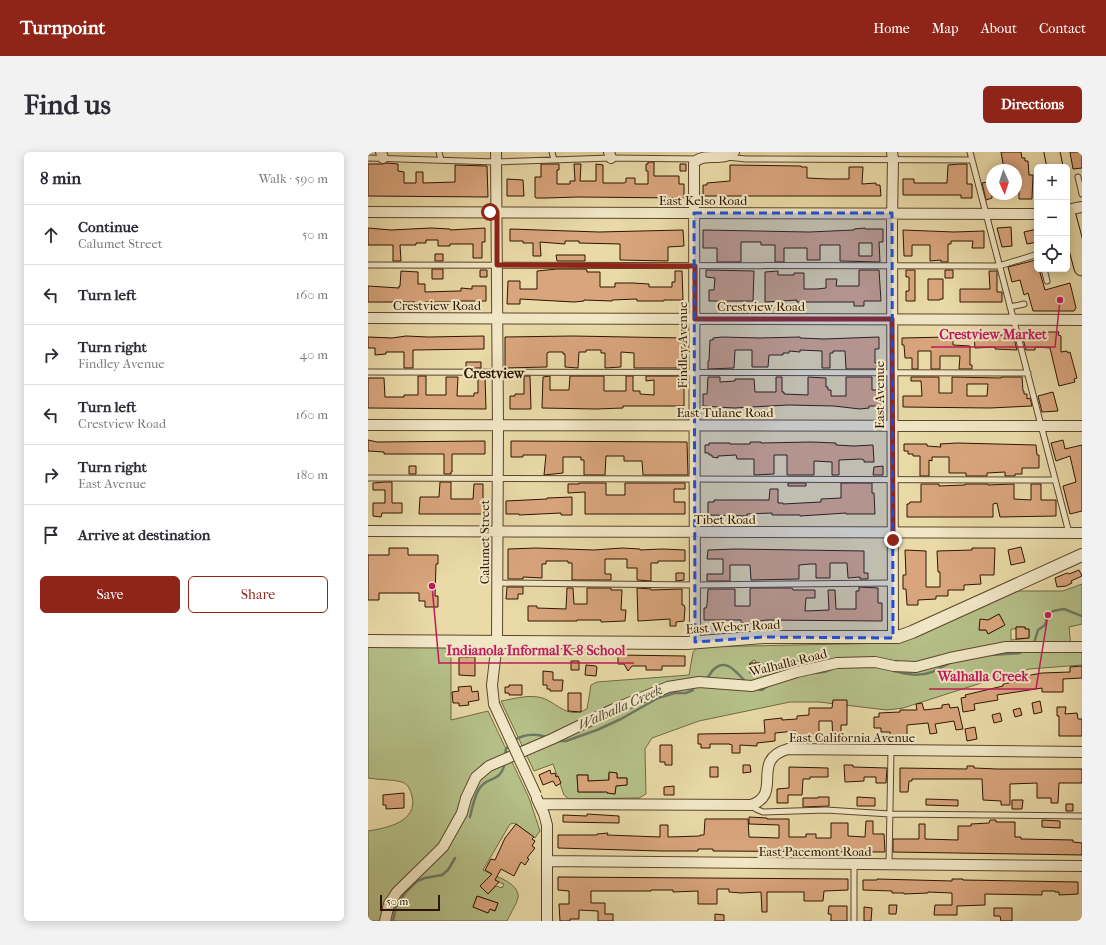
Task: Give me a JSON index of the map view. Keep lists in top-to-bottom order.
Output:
{
  "streets": {
    "street": [
      "East Kelso Road",
      "Crestview Road",
      "Findley Avenue",
      "East Avenue",
      "East Tulane Road",
      "Tibet Road",
      "Calumet Street",
      "East Weber Road",
      "Walhalla Road",
      "East California Avenue",
      "East Pacemont Road"
    ]
  },
  "crossings": [
    ["East Kelso Road", "Findley Avenue"],
    ["East Kelso Road", "East Avenue"],
    ["East Kelso Road", "Calumet Street"],
    ["Crestview Road", "Findley Avenue"],
    ["Crestview Road", "East Avenue"],
    ["Crestview Road", "Calumet Street"],
    ["Findley Avenue", "East Tulane Road"],
    ["Findley Avenue", "Tibet Road"],
    ["Findley Avenue", "East Weber Road"],
    ["East Avenue", "East Tulane Road"],
    ["East Avenue", "Tibet Road"],
    ["East Avenue", "East Weber Road"],
    ["East Tulane Road", "Calumet Street"],
    ["Tibet Road", "Calumet Street"],
    ["Calumet Street", "East Weber Road"],
    ["Calumet Street", "East Pacemont Road"]
  ],
  "districts": ["Crestview"],
  "water": ["Walhalla Creek"],
  "places": ["Crestview Market", "Indianola Informal K-8 School", "Walhalla Creek"],
  "scale_bar": "50 m",
  "north": "bottom",
  "page": {
    "header": "Turnpoint",
    "nav": [
      "Home",
      "Map",
      "About",
      "Contact"
    ],
    "buttons": [
      "Directions",
      ["Save", "Share"]
    ],
    "title": "Find us",
    "heading": ["8 min", "Walk · 590 m"],
    "map_buttons": ["+", "−"],
    "list": [
      ["Continue", "Calumet Street", "50 m"],
      ["Turn left", "160 m"],
      ["Turn right", "Findley Avenue", "40 m"],
      ["Turn left", "Crestview Road", "160 m"],
      ["Turn right", "East Avenue", "180 m"],
      "Arrive at destination"
    ],
    "scale": "50 m"
  }
}
